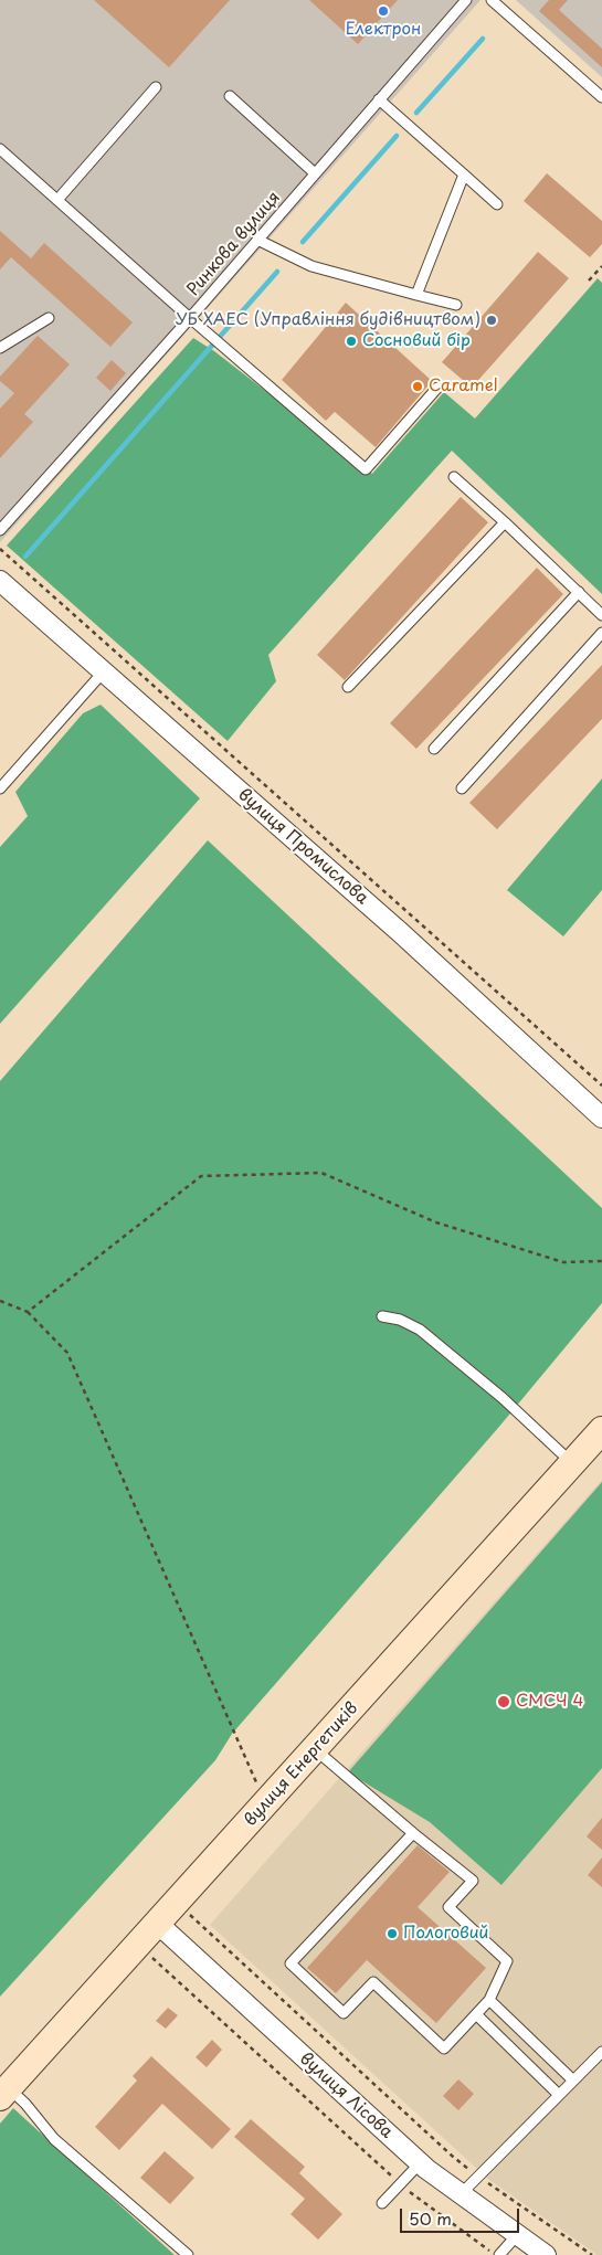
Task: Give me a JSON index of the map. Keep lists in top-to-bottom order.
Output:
{
  "streets": {
    "main road": ["вулиця Енергетиків"],
    "street": ["вулиця Промислова", "вулиця Лісова"],
    "lane": ["Ринкова вулиця"]
  },
  "crossings": [
    ["вулиця Енергетиків", "вулиця Лісова"]
  ],
  "places": [
    "Електрон",
    "УБ ХАЕС (Управління будівництвом)",
    "Сосновий бір",
    "Caramel",
    "СМСЧ 4",
    "Пологовий"
  ],
  "scale_bar": "50 m"
}
